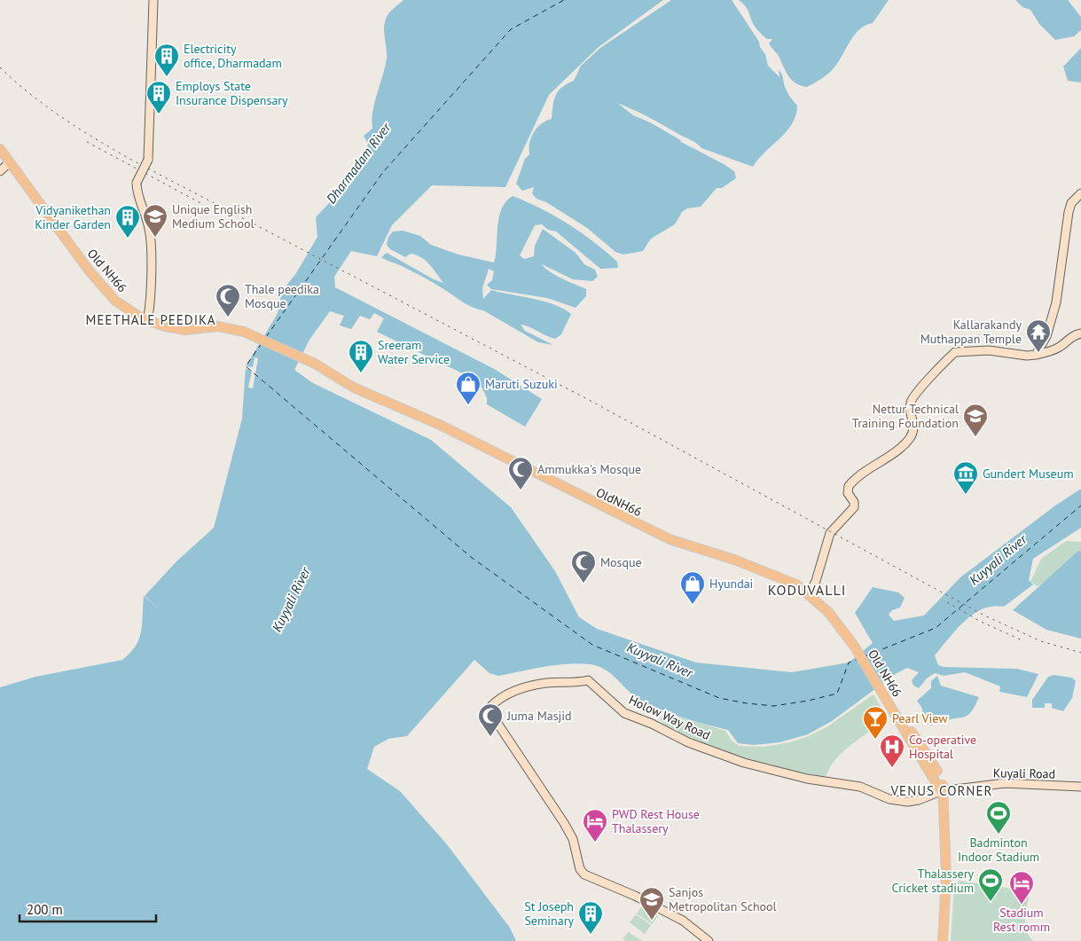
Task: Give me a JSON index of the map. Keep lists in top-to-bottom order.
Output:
{
  "streets": {
    "main road": [
      "Old NH66",
      "OldNH66",
      "Holow Way Road",
      "Kuyali Road"
    ]
  },
  "crossings": [
    ["Old NH66", "OldNH66"],
    ["Old NH66", "Holow Way Road"],
    ["Old NH66", "Kuyali Road"],
    ["Holow Way Road", "Kuyali Road"]
  ],
  "districts": ["MEETHALE PEEDIKA", "KODUVALLI", "VENUS CORNER"],
  "water": ["Dharmadam River", "Kuyyali River"],
  "places": {
    "building": [
      "Electricity office, Dharmadam",
      "Employs State Insurance Dispensary",
      "Vidyanikethan Kinder Garden",
      "Sreeram Water Service",
      "St Joseph Seminary"
    ],
    "school or university": ["Unique English Medium School", "Nettur Technical Training Foundation", "Sanjos Metropolitan School"],
    "mosque": [
      "Thale peedika Mosque",
      "Ammukka's Mosque",
      "Mosque",
      "Juma Masjid"
    ],
    "temple": ["Kallarakandy Muthappan Temple"],
    "shop": ["Maruti Suzuki", "Hyundai"],
    "museum": ["Gundert Museum"],
    "bar": ["Pearl View"],
    "hospital": ["Co-operative Hospital"],
    "sports": ["Badminton Indoor Stadium", "Thalassery Cricket stadium"],
    "hotel": ["PWD Rest House Thalassery", "Stadium Rest romm"]
  },
  "scale_bar": "200 m"
}
